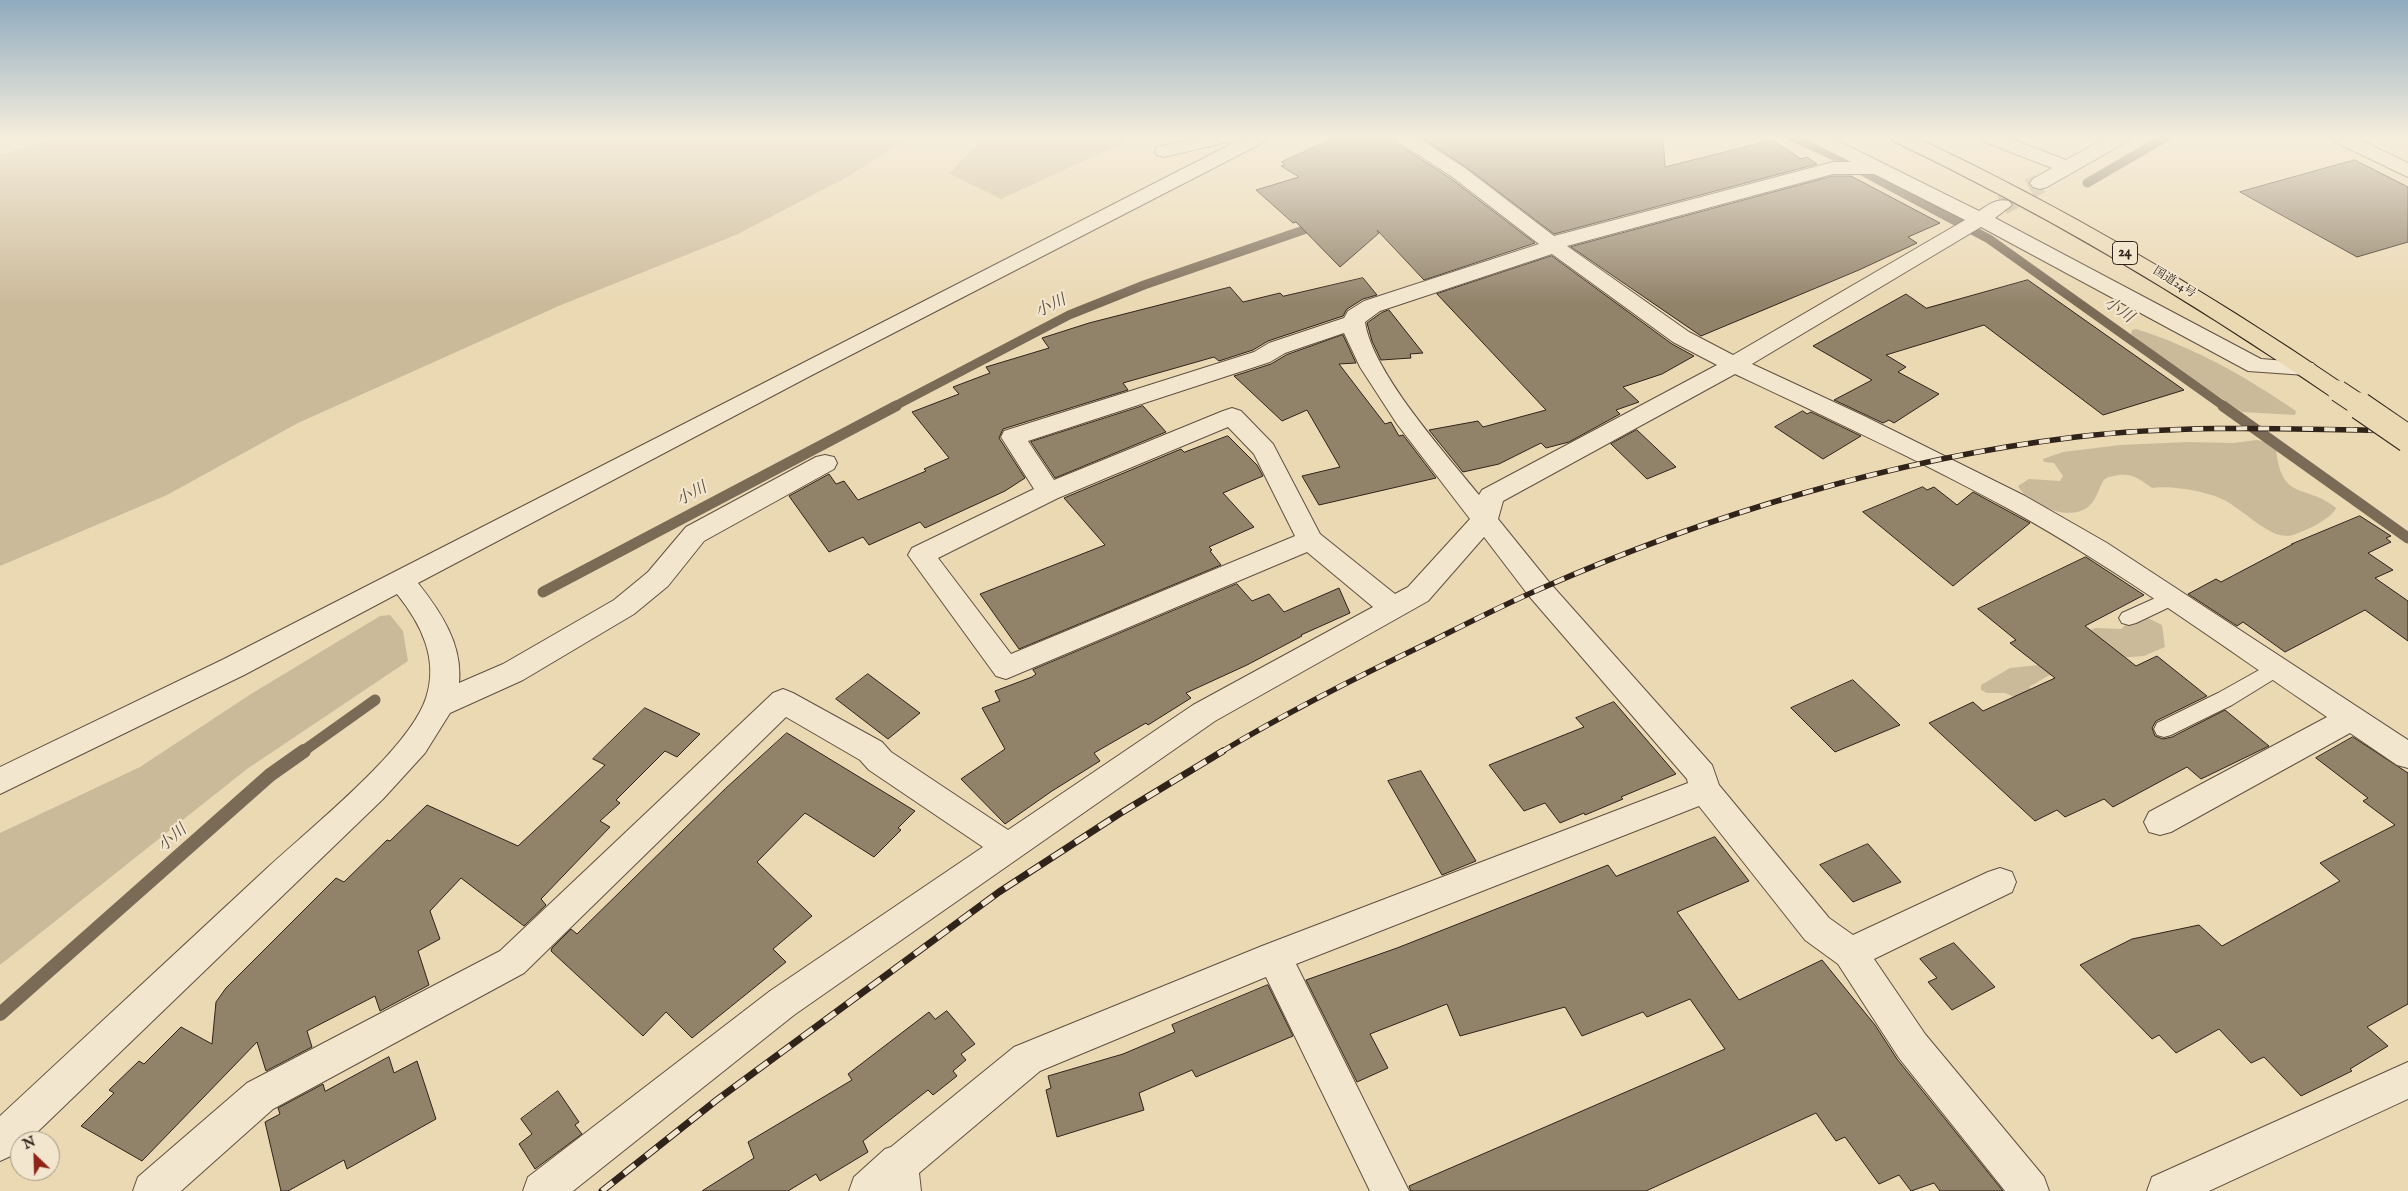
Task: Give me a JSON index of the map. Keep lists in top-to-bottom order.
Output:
{
  "streets": {
    "highway": ["24", "国道24号"]
  },
  "water": ["小川"],
  "north": "top left"
}
